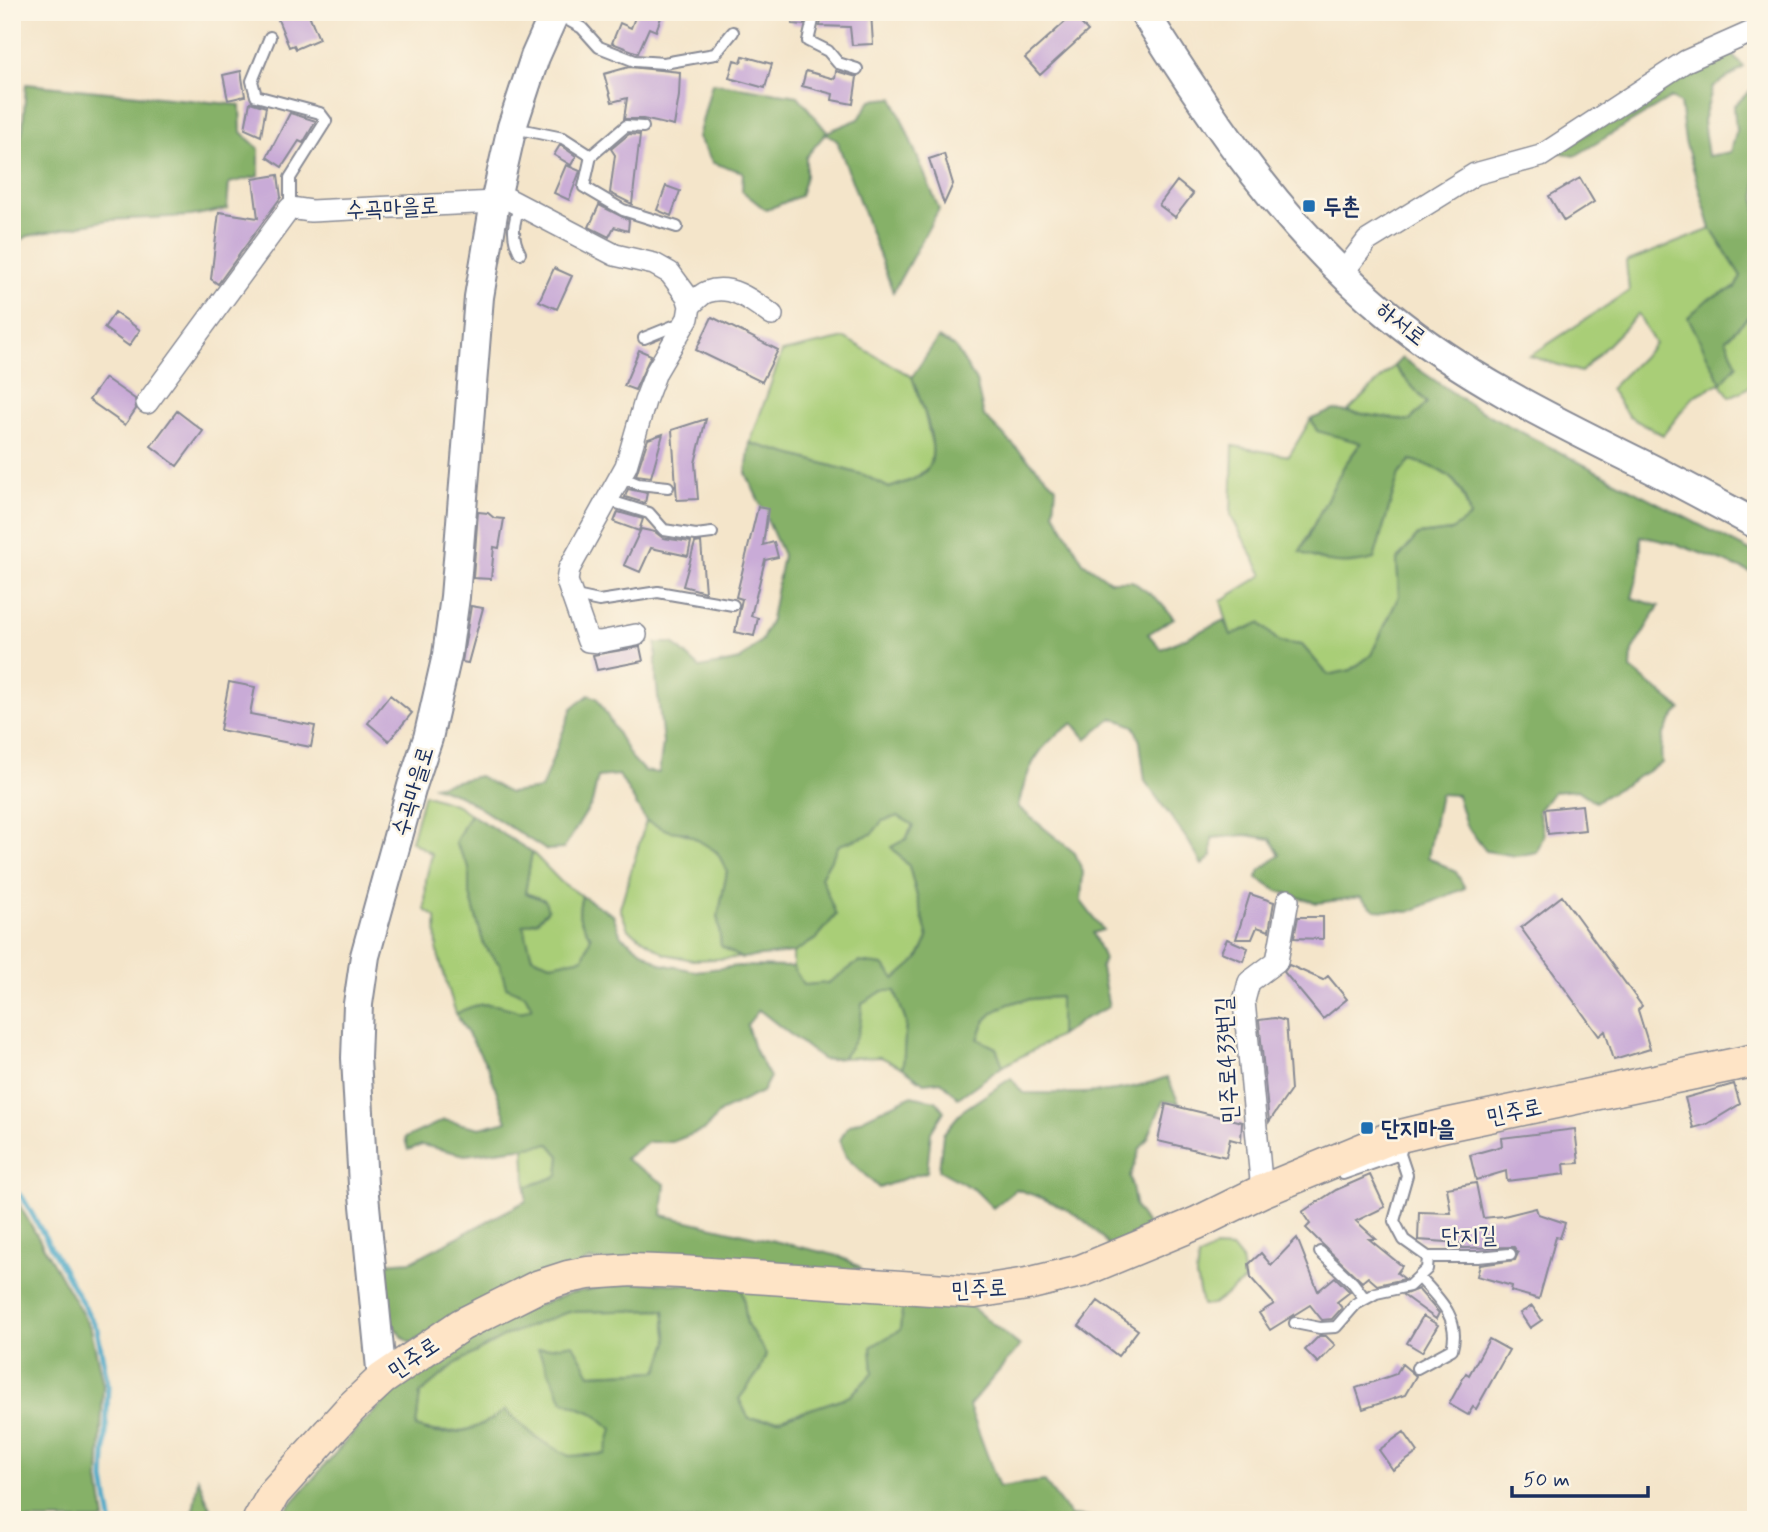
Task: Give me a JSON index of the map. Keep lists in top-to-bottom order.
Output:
{
  "streets": {
    "main road": ["민주로"],
    "street": ["수곡마을로", "하서로", "민주로433번길"],
    "lane": ["단지길"]
  },
  "crossings": [
    ["수곡마을로", "민주로"],
    ["민주로433번길", "민주로"],
    ["민주로", "단지길"]
  ],
  "places": {
    "transit": ["두촌", "단지마을"]
  },
  "scale_bar": "50 m"
}
